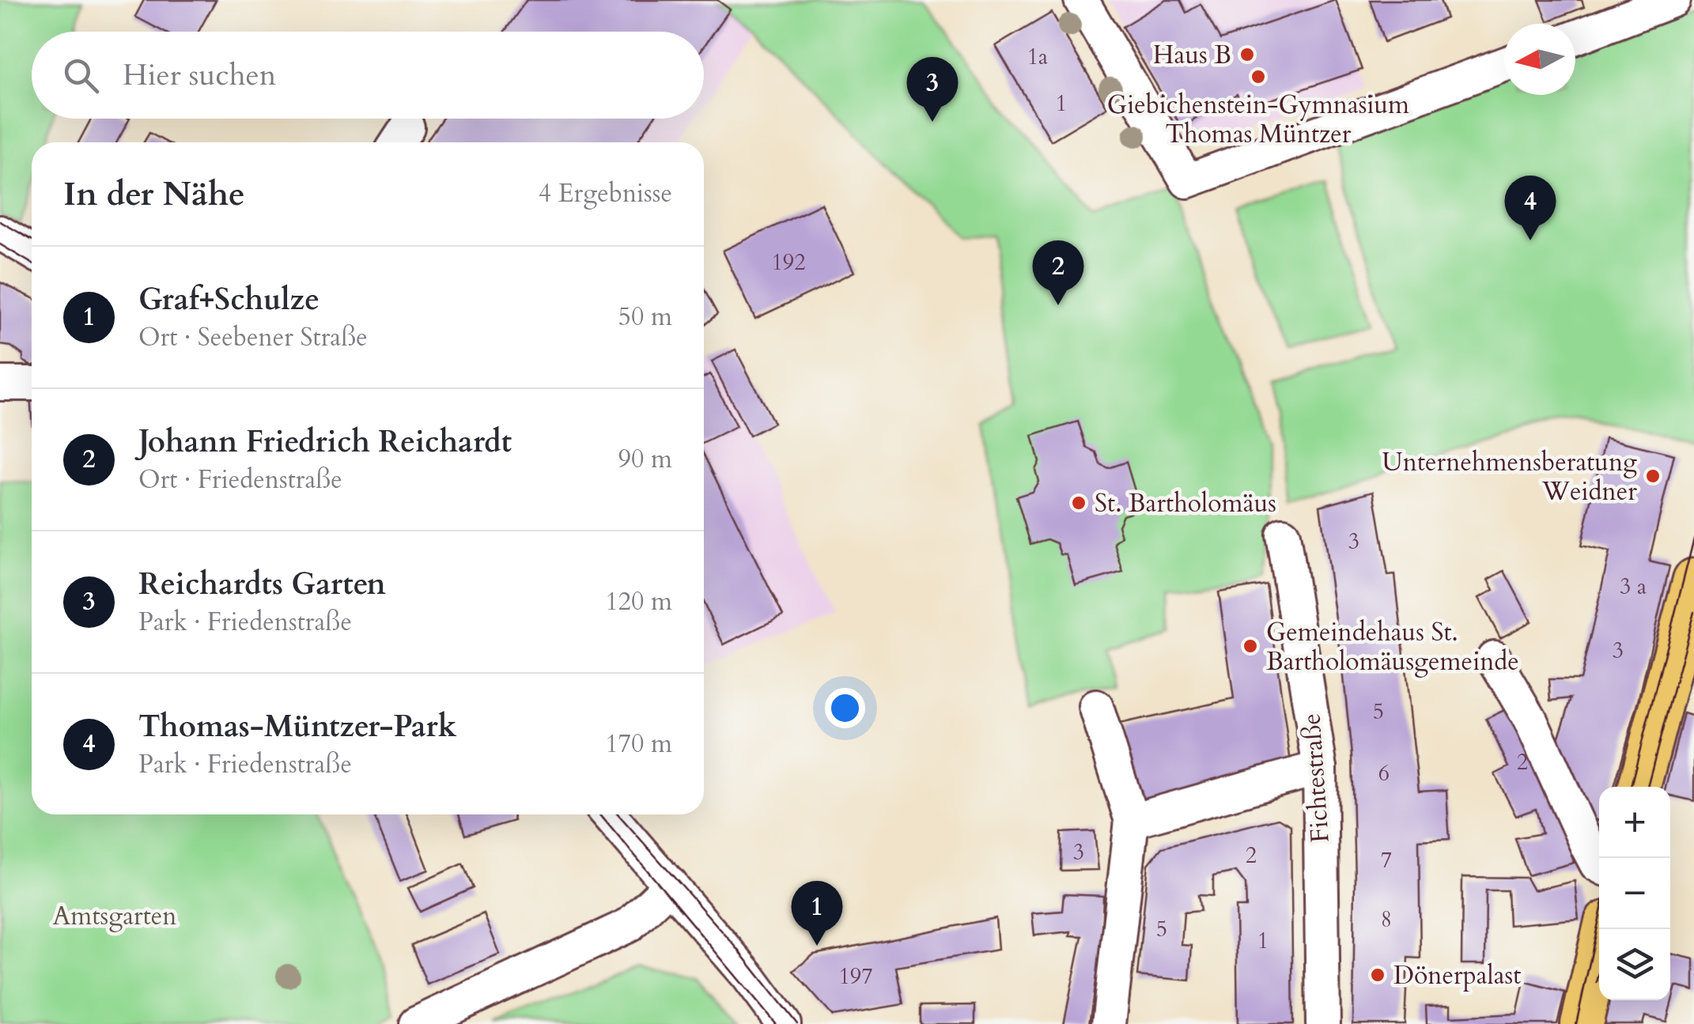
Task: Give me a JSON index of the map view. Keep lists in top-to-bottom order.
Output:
{
  "streets": {
    "street": ["Fichtestraße"]
  },
  "parks": ["Amtsgarten"],
  "places": [
    "Haus B",
    "Giebichenstein-Gymnasium Thomas Müntzer",
    "Unternehmensberatung Weidner",
    "St. Bartholomäus",
    "Gemeindehaus St. Bartholomäusgemeinde",
    "Dönerpalast"
  ],
  "house_numbers": [
    "1a",
    "1",
    "192",
    "3",
    "3 a",
    "3",
    "5",
    "2",
    "6",
    "3",
    "2",
    "7",
    "8",
    "5",
    "1",
    "197"
  ],
  "north": "left",
  "page": {
    "search": "Hier suchen",
    "pins": [
      "3",
      "4",
      "2",
      "1"
    ],
    "heading": ["In der Nähe", "4 Ergebnisse"],
    "list": [
      {
        "mark": "1",
        "name": "Graf+Schulze",
        "note": "Ort · Seebener Straße",
        "value": "50 m"
      },
      {
        "mark": "2",
        "name": "Johann Friedrich Reichardt",
        "note": "Ort · Friedenstraße",
        "value": "90 m"
      },
      {
        "mark": "3",
        "name": "Reichardts Garten",
        "note": "Park · Friedenstraße",
        "value": "120 m"
      },
      {
        "mark": "4",
        "name": "Thomas-Müntzer-Park",
        "note": "Park · Friedenstraße",
        "value": "170 m"
      }
    ],
    "map_buttons": ["+", "−"]
  }
}
